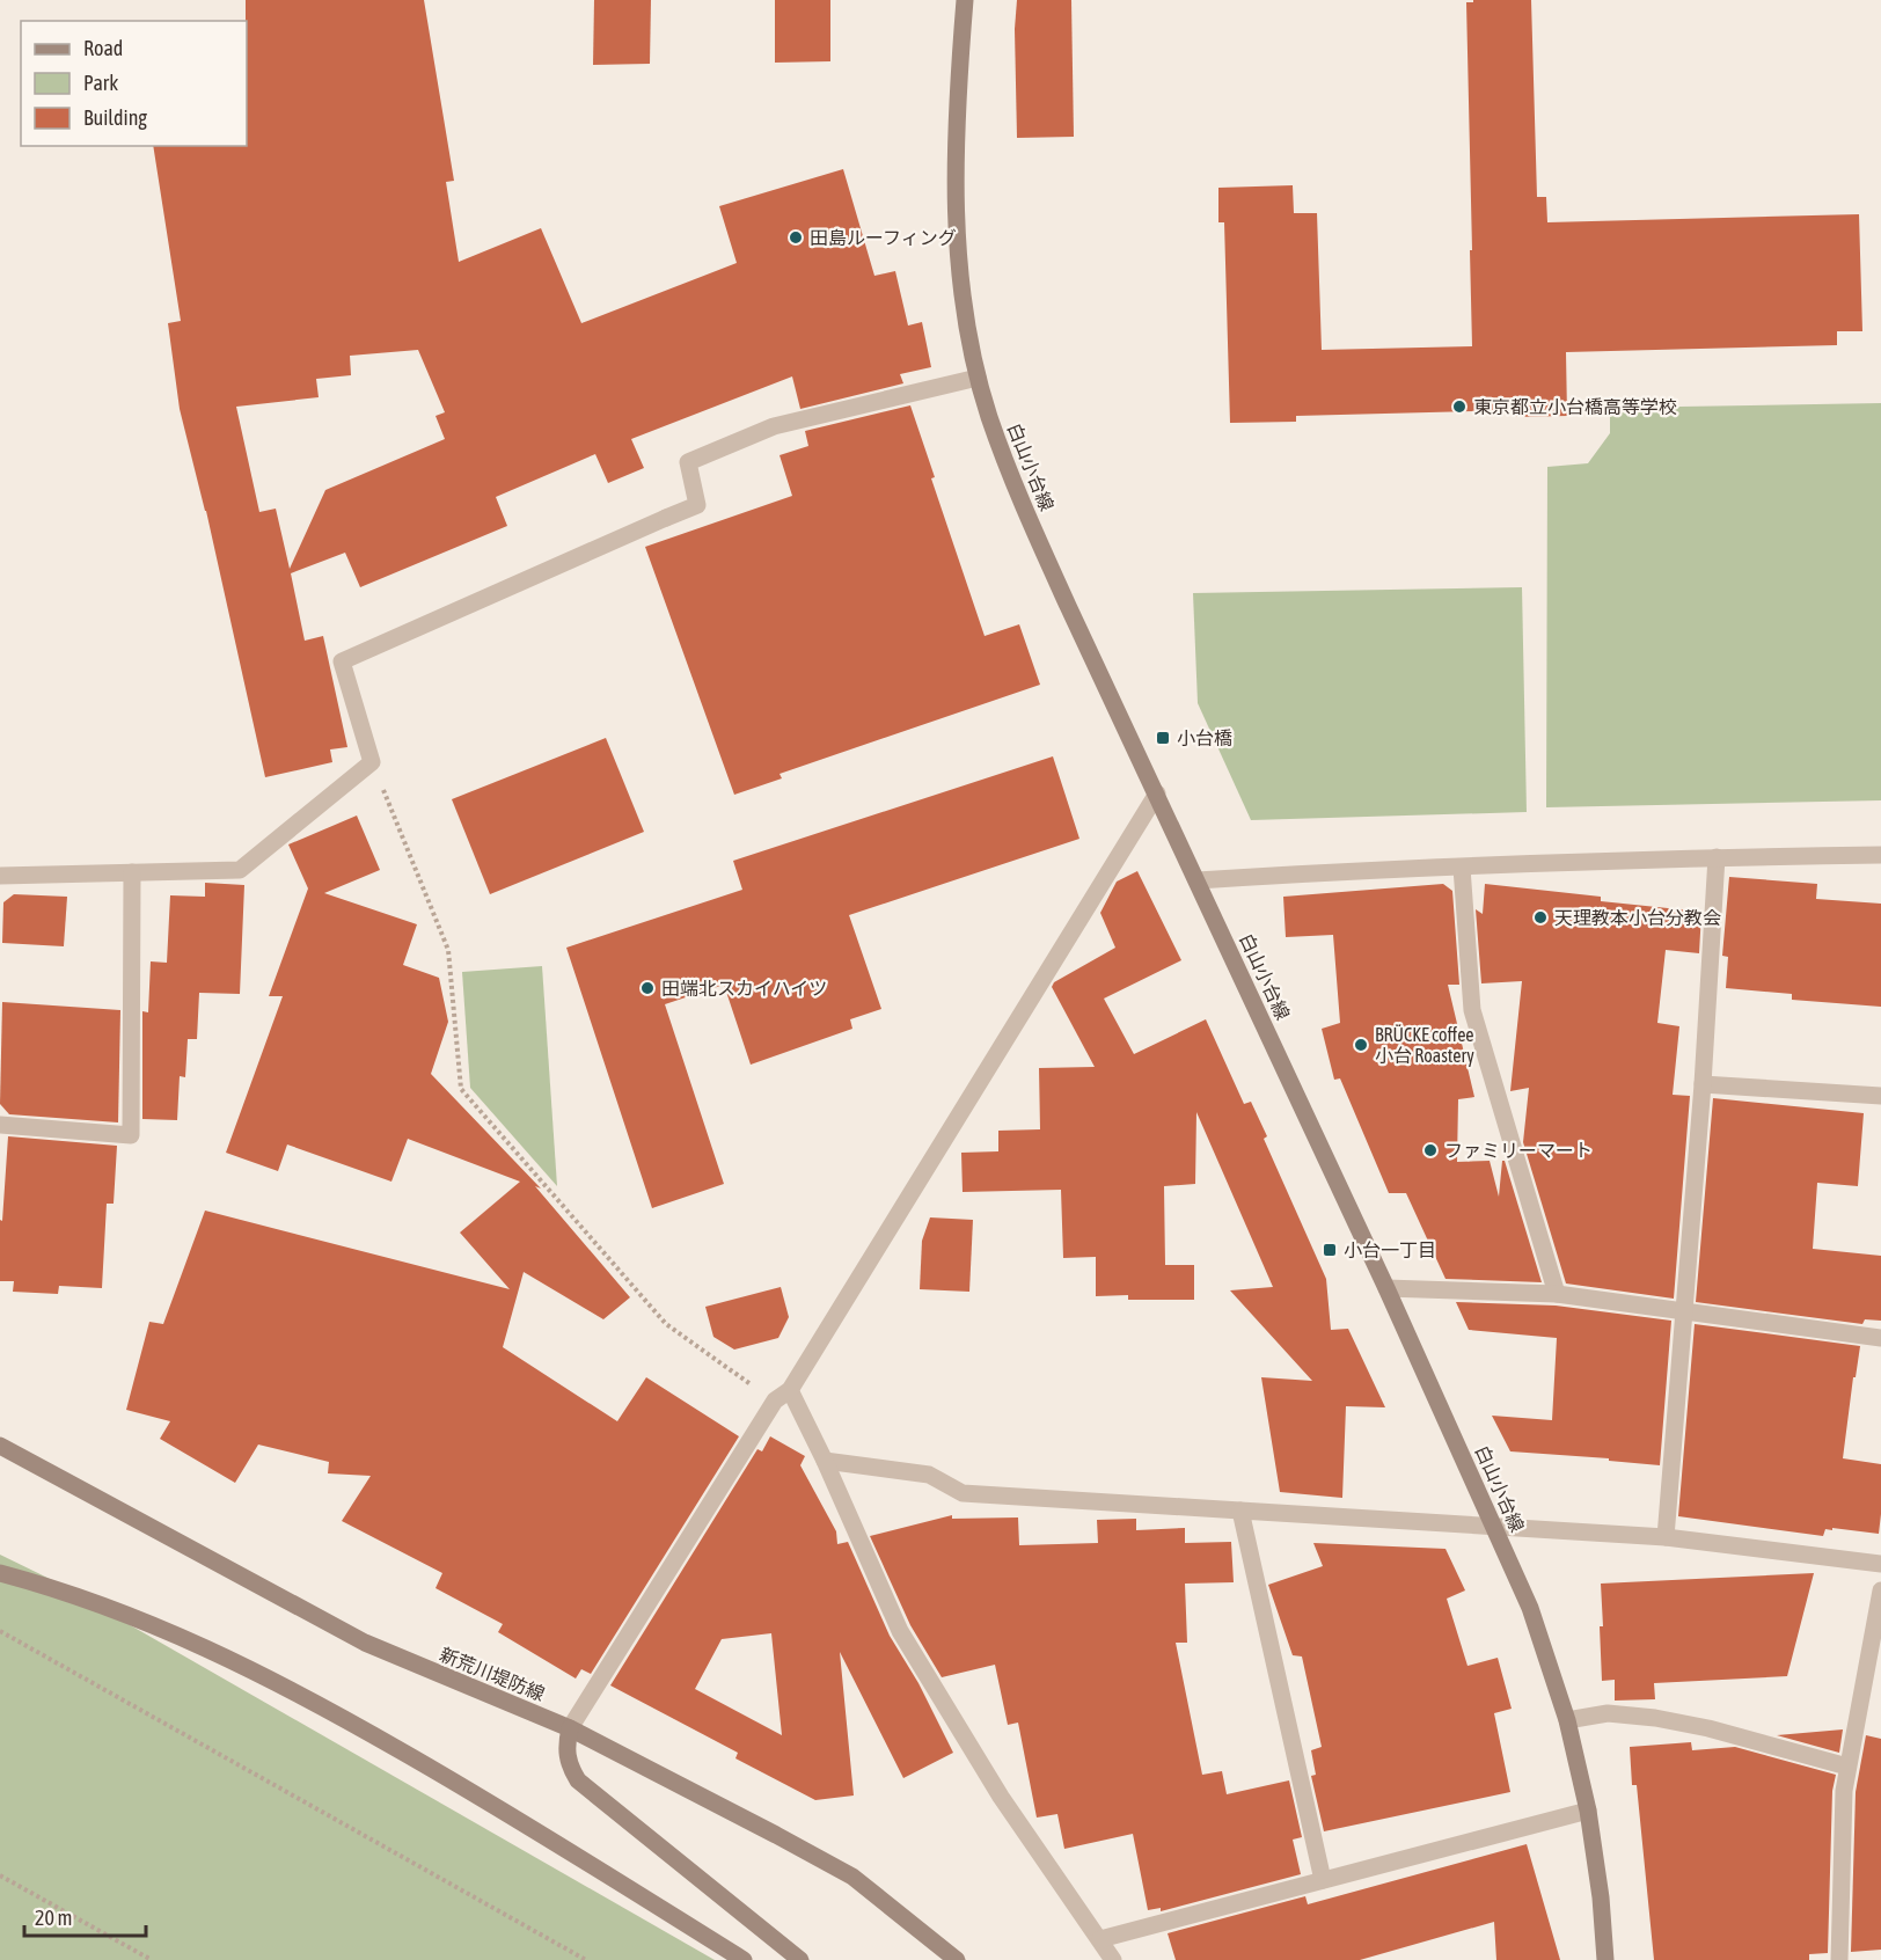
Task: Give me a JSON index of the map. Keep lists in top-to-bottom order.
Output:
{
  "streets": {
    "main road": ["白山小台線", "新荒川堤防線"]
  },
  "places": {
    "other": [
      "田島ルーフィング",
      "東京都立小台橋高等学校",
      "天理教本小台分教会",
      "田端北スカイハイツ",
      "BRÜCKE coffee 小台 Roastery",
      "ファミリーマート"
    ],
    "transit": ["小台橋", "小台一丁目"]
  },
  "legend": ["Road", "Park", "Building"],
  "scale_bar": "20 m"
}
